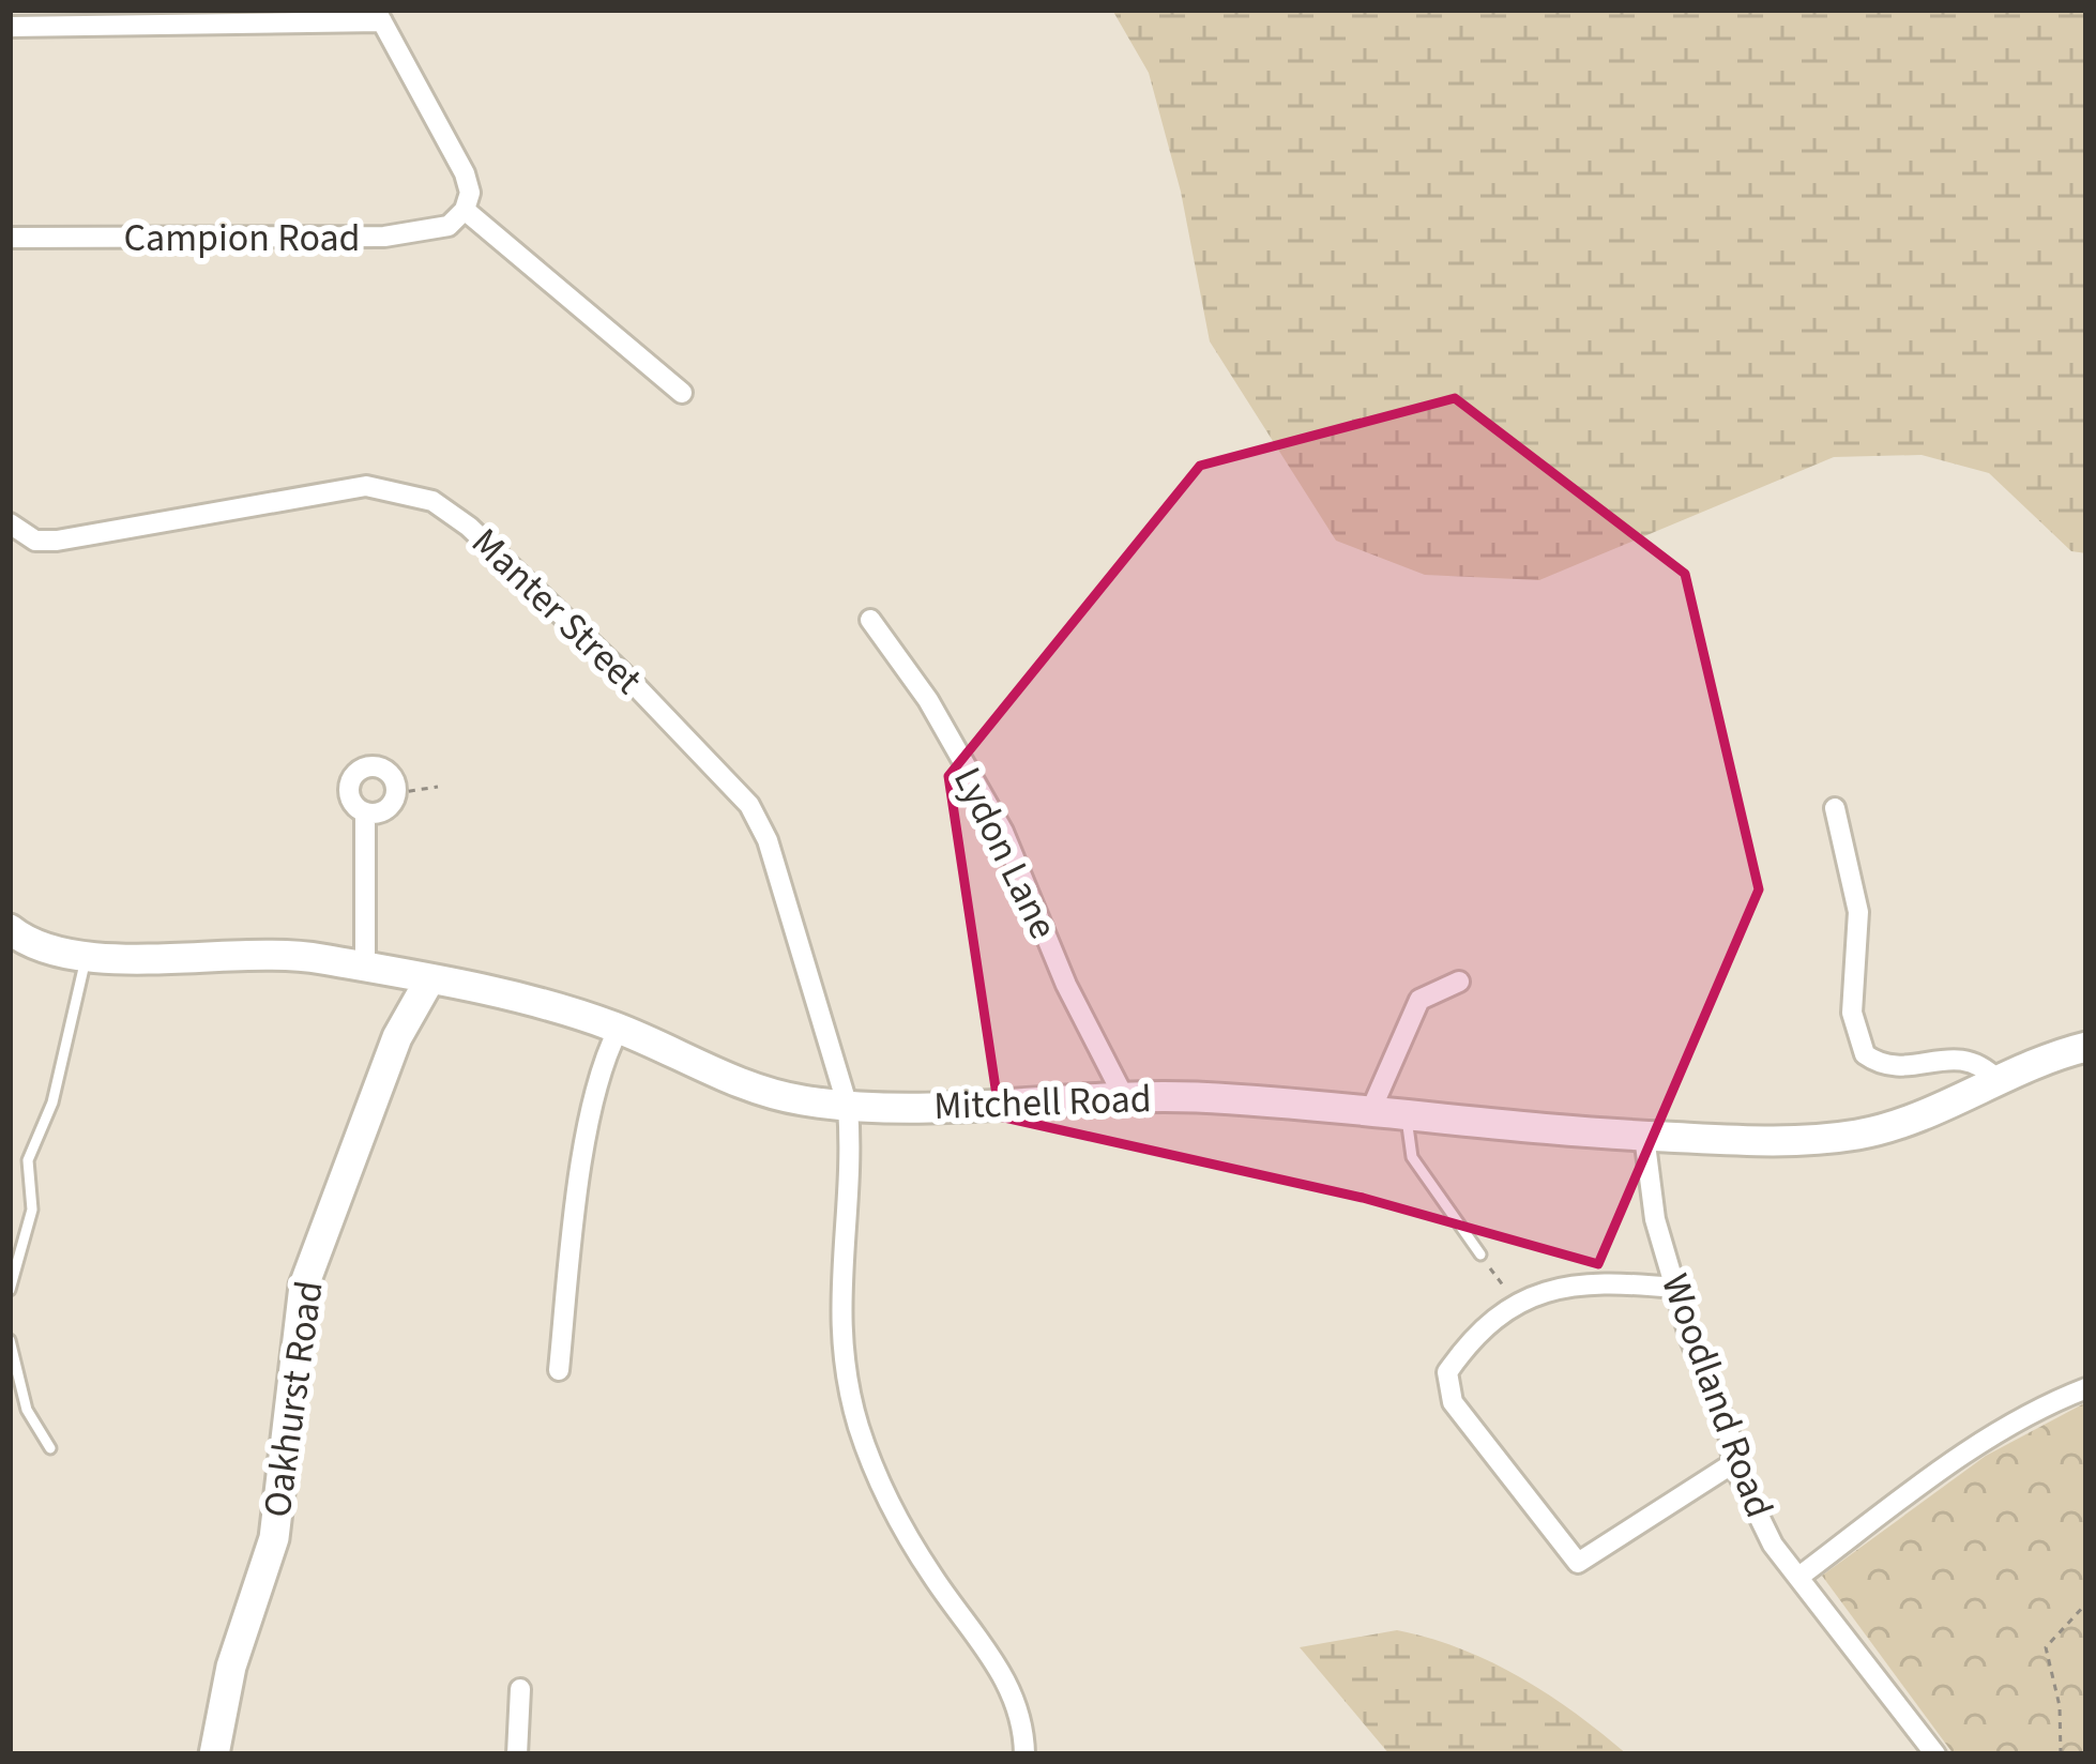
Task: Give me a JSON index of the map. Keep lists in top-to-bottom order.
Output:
{
  "streets": {
    "street": [
      "Campion Road",
      "Manter Street",
      "Lydon Lane",
      "Mitchell Road",
      "Woodland Road",
      "Oakhurst Road"
    ]
  },
  "crossings": [
    ["Manter Street", "Mitchell Road"],
    ["Lydon Lane", "Mitchell Road"],
    ["Mitchell Road", "Woodland Road"],
    ["Mitchell Road", "Oakhurst Road"]
  ]
}
